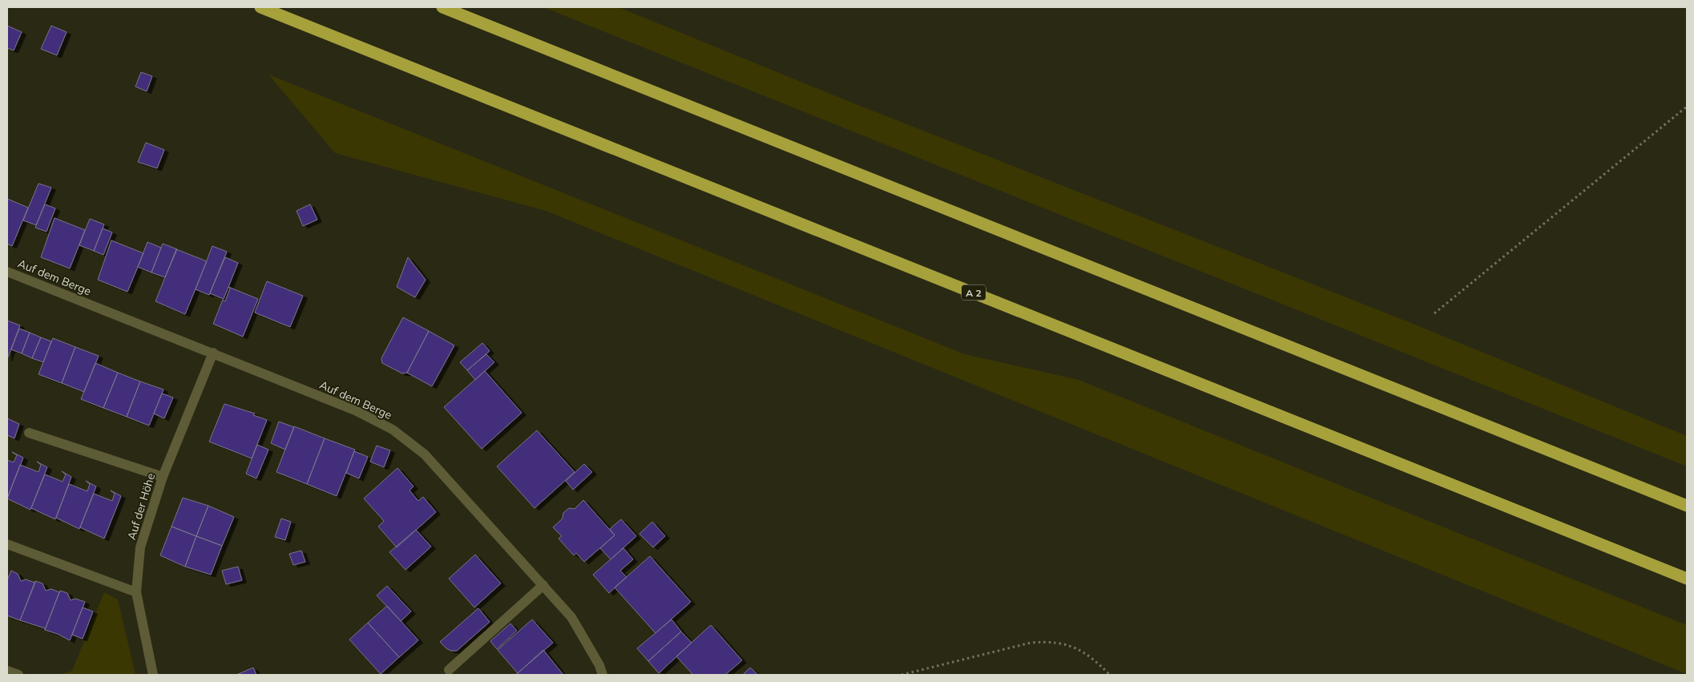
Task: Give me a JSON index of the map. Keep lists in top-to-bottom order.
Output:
{
  "streets": {
    "highway": ["A 2"],
    "street": ["Auf dem Berge", "Auf der Höhe"]
  },
  "crossings": [
    ["Auf dem Berge", "Auf der Höhe"]
  ]
}
